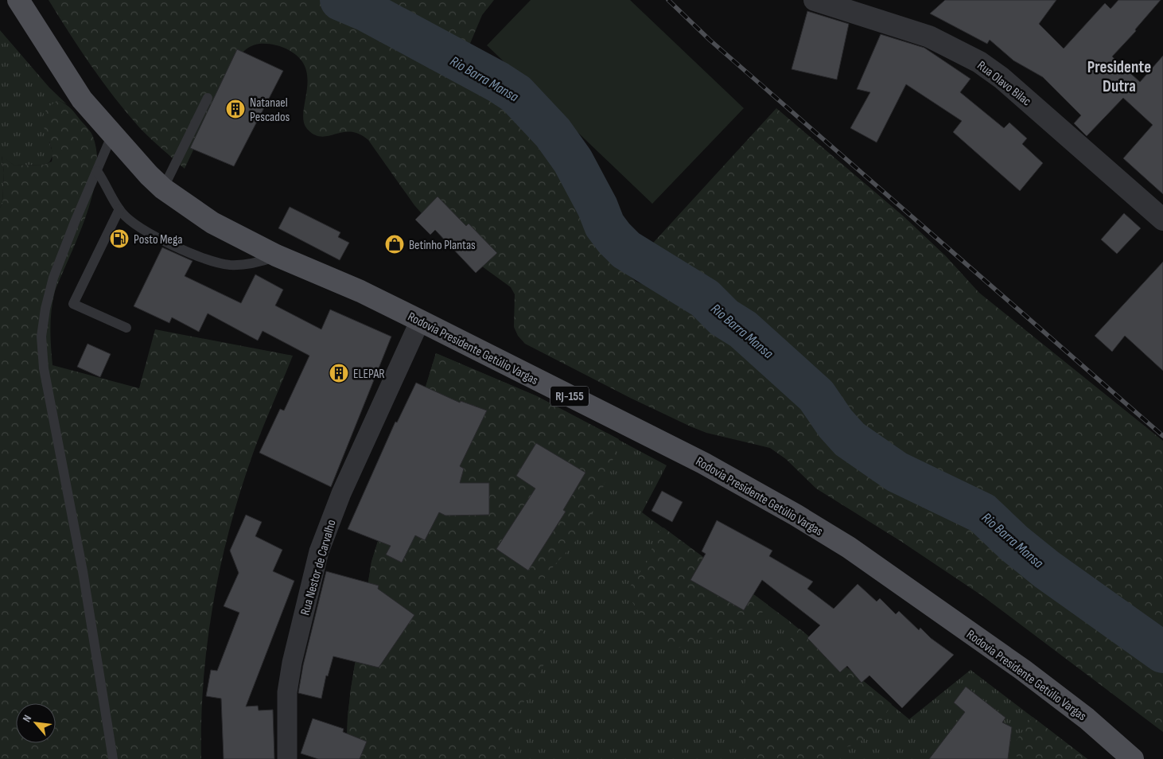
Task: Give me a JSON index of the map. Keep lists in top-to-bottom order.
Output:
{
  "streets": {
    "main road": ["Rodovia Presidente Getúlio Vargas", "RJ-155"],
    "street": ["Rua Olavo Bilac", "Rua Nestor de Carvalho"]
  },
  "crossings": [
    ["Rodovia Presidente Getúlio Vargas", "Rua Nestor de Carvalho"]
  ],
  "districts": ["Presidente Dutra"],
  "water": ["Rio Barra Mansa"],
  "places": {
    "building": ["Natanael Pescados", "ELEPAR"],
    "fuel station": ["Posto Mega"],
    "shop": ["Betinho Plantas"]
  },
  "north": "top left"
}
